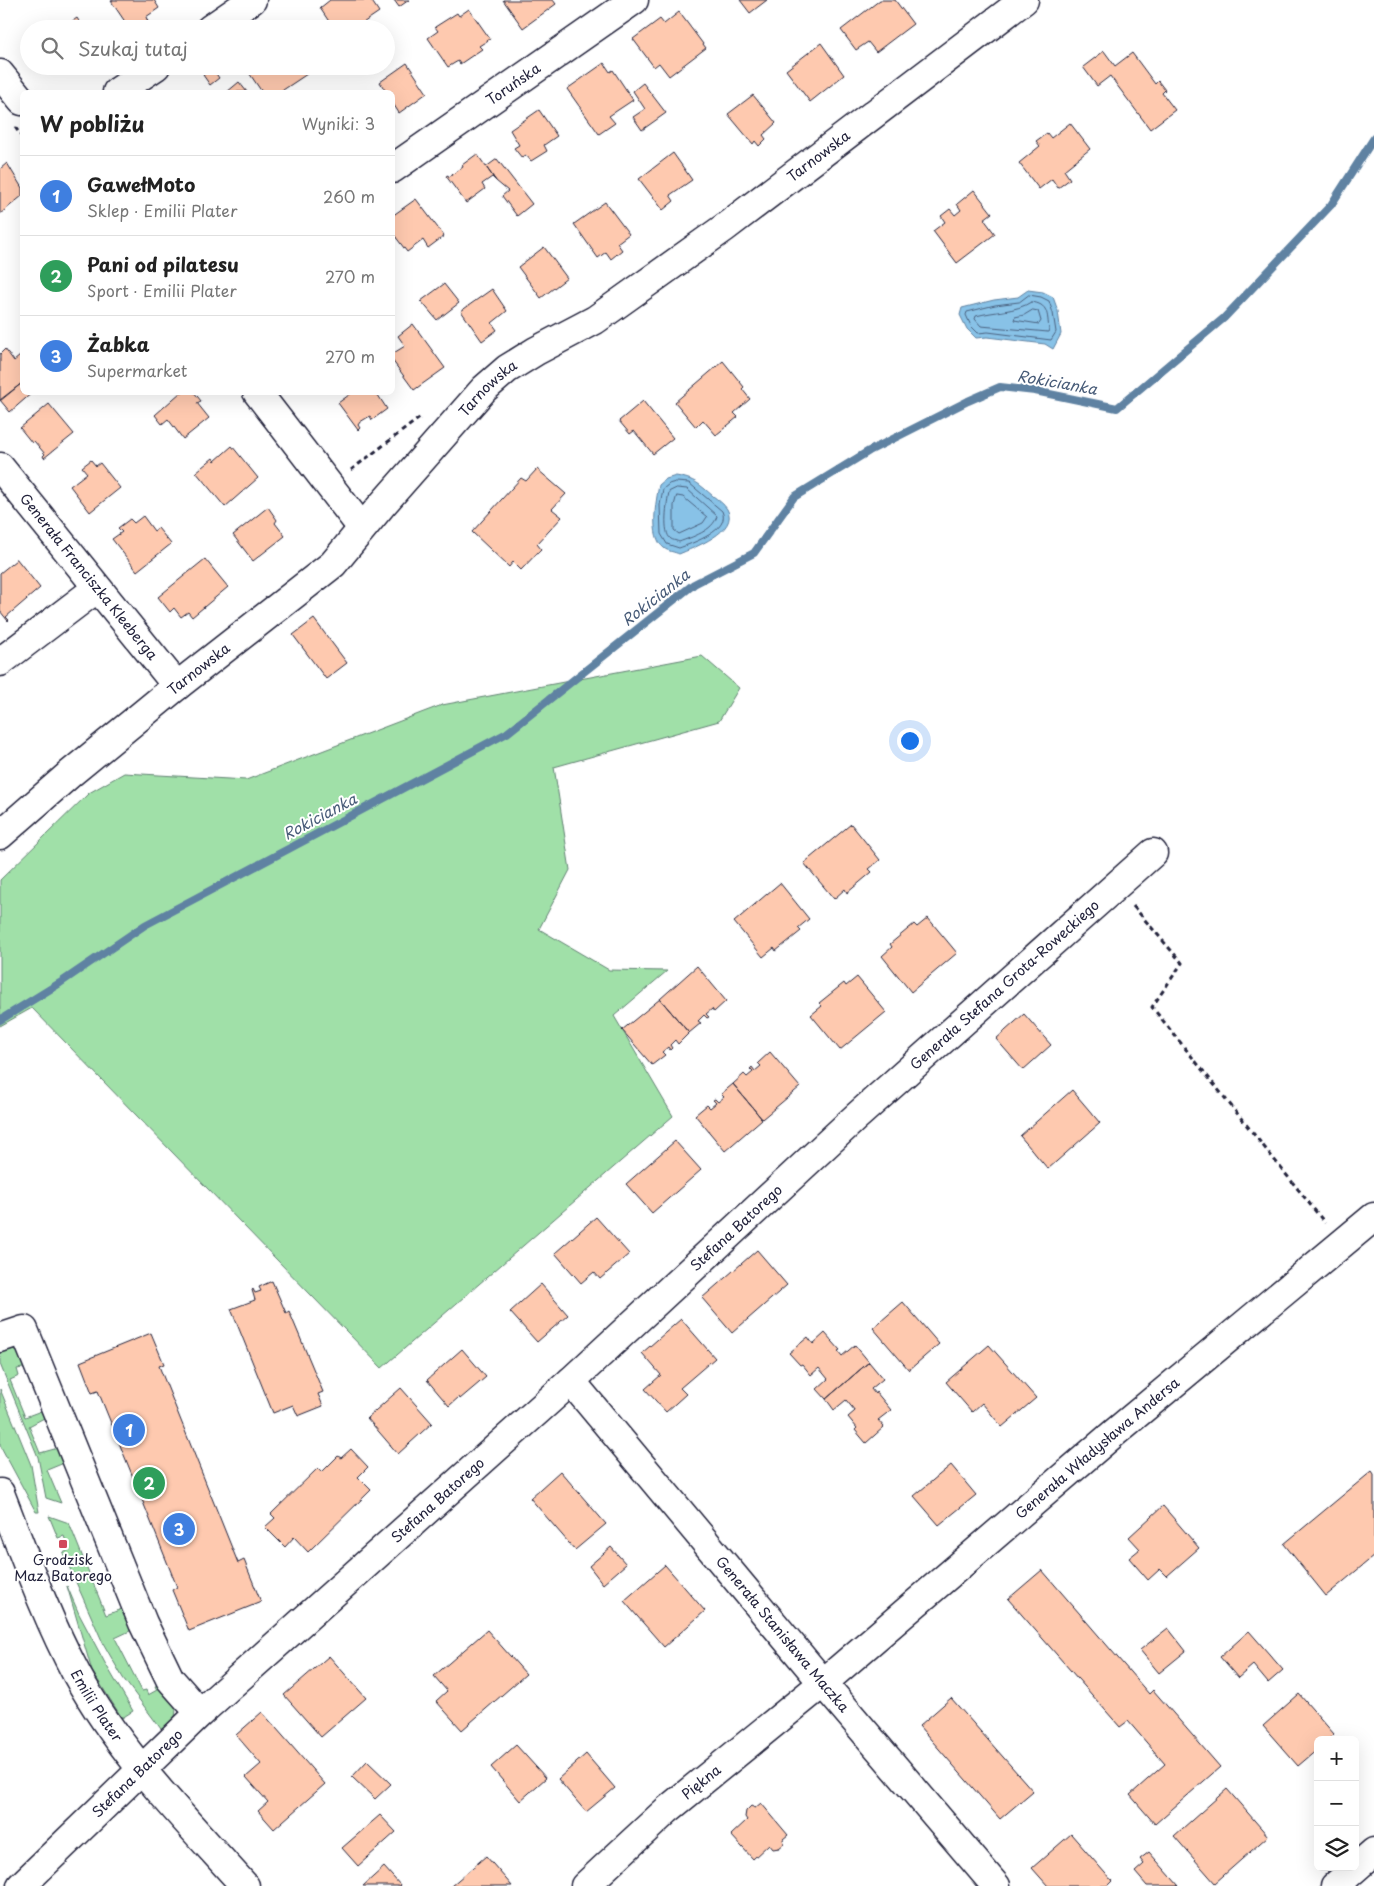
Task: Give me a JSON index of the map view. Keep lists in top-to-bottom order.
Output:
{
  "streets": {
    "street": [
      "Toruńska",
      "Tarnowska",
      "Generała Franciszka Kleeberga",
      "Generała Stefana Grota-Roweckiego",
      "Stefana Batorego",
      "Generała Władysława Andersa",
      "Generała Stanisława Maczka",
      "Emilii Plater",
      "Piękna"
    ]
  },
  "crossings": [
    ["Tarnowska", "Generała Franciszka Kleeberga"],
    ["Generała Stefana Grota-Roweckiego", "Stefana Batorego"],
    ["Stefana Batorego", "Generała Stanisława Maczka"],
    ["Stefana Batorego", "Emilii Plater"],
    ["Generała Władysława Andersa", "Generała Stanisława Maczka"],
    ["Generała Władysława Andersa", "Piękna"],
    ["Generała Stanisława Maczka", "Piękna"]
  ],
  "water": ["Rokicianka"],
  "places": {
    "transit": ["Grodzisk Maz. Batorego"]
  },
  "page": {
    "search": "Szukaj tutaj",
    "heading": ["W pobliżu", "Wyniki: 3"],
    "list": [
      {
        "mark": "1",
        "name": "GawełMoto",
        "note": "Sklep · Emilii Plater",
        "value": "260 m"
      },
      {
        "mark": "2",
        "name": "Pani od pilatesu",
        "note": "Sport · Emilii Plater",
        "value": "270 m"
      },
      {
        "mark": "3",
        "name": "Żabka",
        "note": "Supermarket",
        "value": "270 m"
      }
    ],
    "pins": ["1", "2", "3"],
    "map_buttons": ["+", "−"]
  }
}
